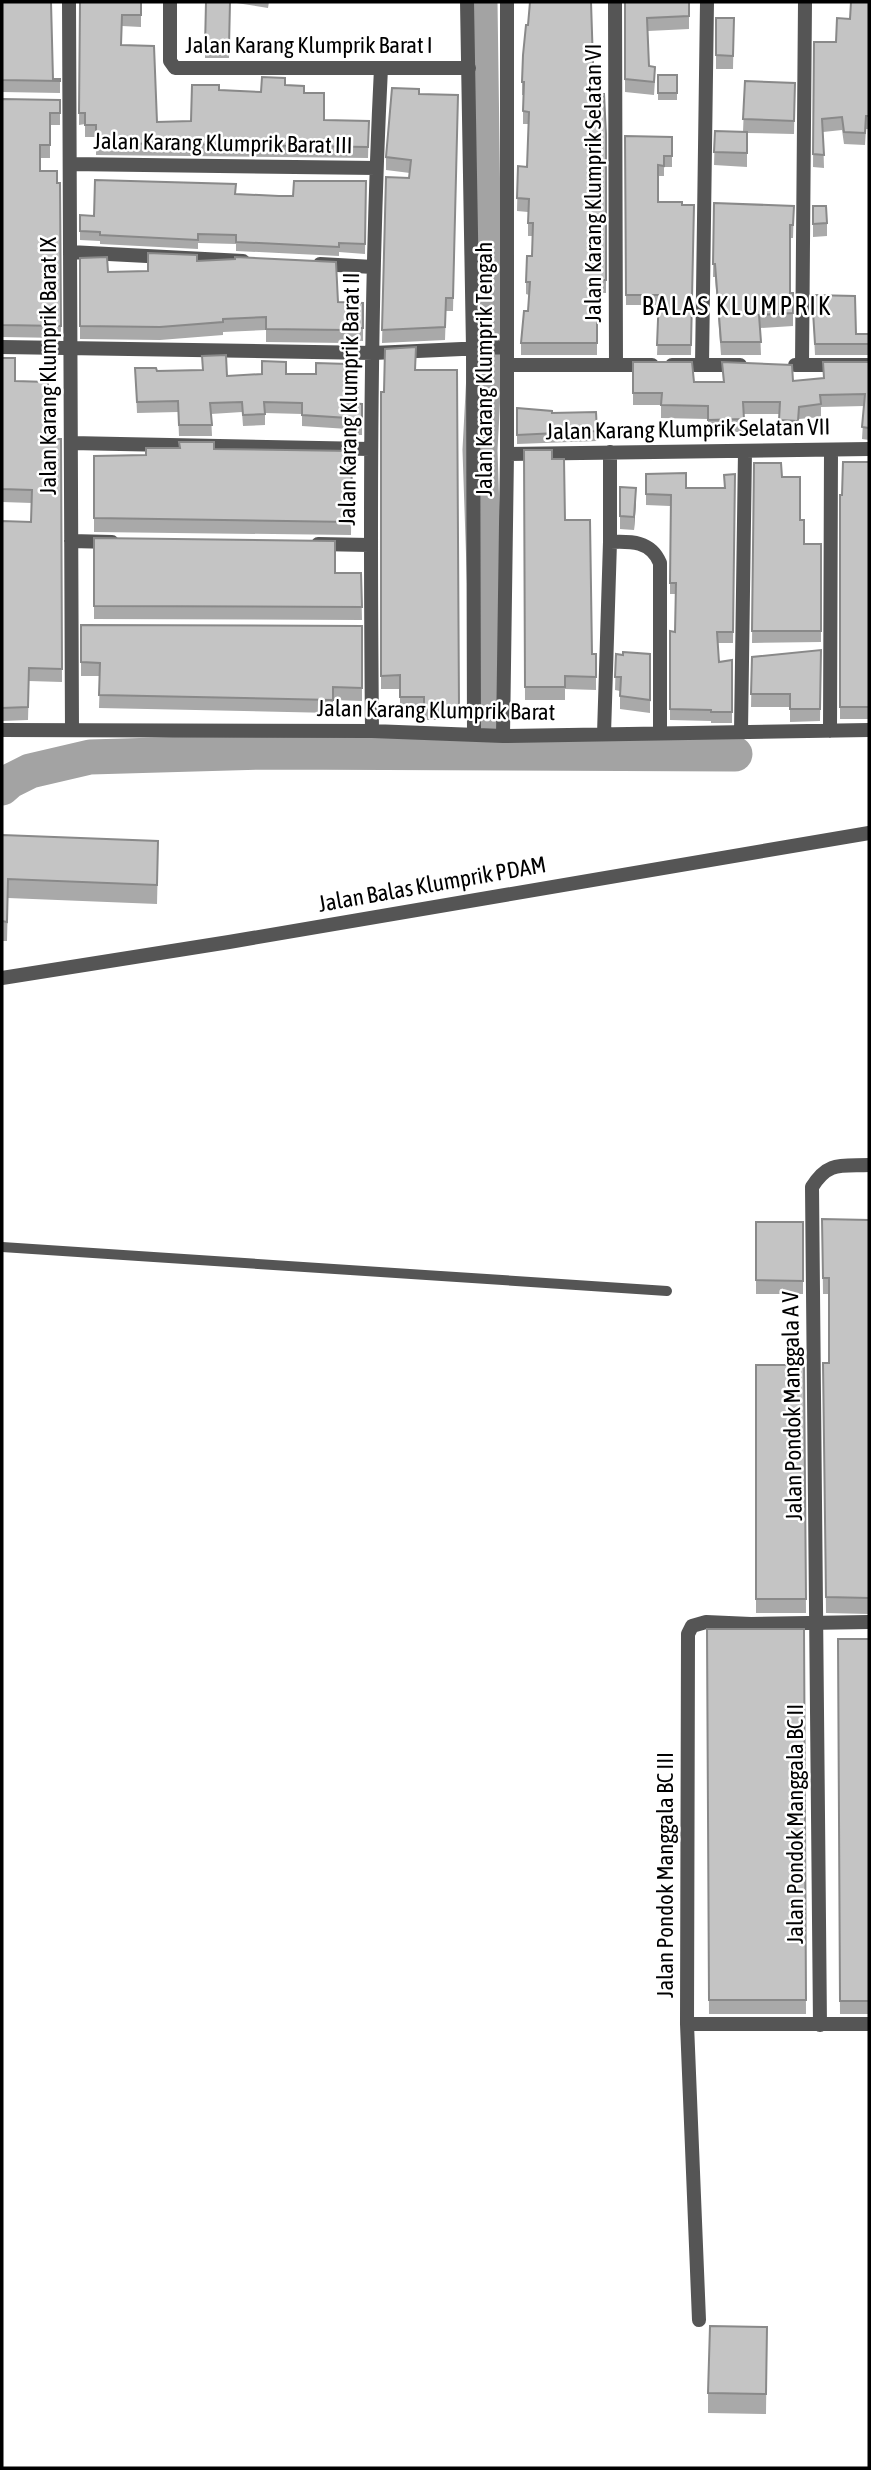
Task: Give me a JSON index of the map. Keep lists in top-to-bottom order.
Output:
{
  "streets": {
    "street": [
      "Jalan Karang Klumprik Barat I",
      "Jalan Karang Klumprik Barat III",
      "Jalan Karang Klumprik Selatan VI",
      "Jalan Karang Klumprik Barat IX",
      "Jalan Karang Klumprik Tengah",
      "Jalan Karang Klumprik Barat II",
      "Jalan Karang Klumprik Selatan VII",
      "Jalan Karang Klumprik Barat",
      "Jalan Balas Klumprik PDAM",
      "Jalan Pondok Manggala A V",
      "Jalan Pondok Manggala BC II",
      "Jalan Pondok Manggala BC III"
    ]
  },
  "crossings": [
    ["Jalan Karang Klumprik Barat I", "Jalan Karang Klumprik Tengah"],
    ["Jalan Karang Klumprik Barat I", "Jalan Karang Klumprik Barat II"],
    ["Jalan Karang Klumprik Barat III", "Jalan Karang Klumprik Barat IX"],
    ["Jalan Karang Klumprik Barat III", "Jalan Karang Klumprik Barat II"],
    ["Jalan Karang Klumprik Barat IX", "Jalan Karang Klumprik Barat"],
    ["Jalan Karang Klumprik Tengah", "Jalan Karang Klumprik Selatan VII"],
    ["Jalan Karang Klumprik Tengah", "Jalan Karang Klumprik Barat"],
    ["Jalan Karang Klumprik Barat II", "Jalan Karang Klumprik Barat"],
    ["Jalan Pondok Manggala A V", "Jalan Pondok Manggala BC II"],
    ["Jalan Pondok Manggala A V", "Jalan Pondok Manggala BC III"],
    ["Jalan Pondok Manggala BC II", "Jalan Pondok Manggala BC III"]
  ],
  "districts": ["BALAS KLUMPRIK"]
}
